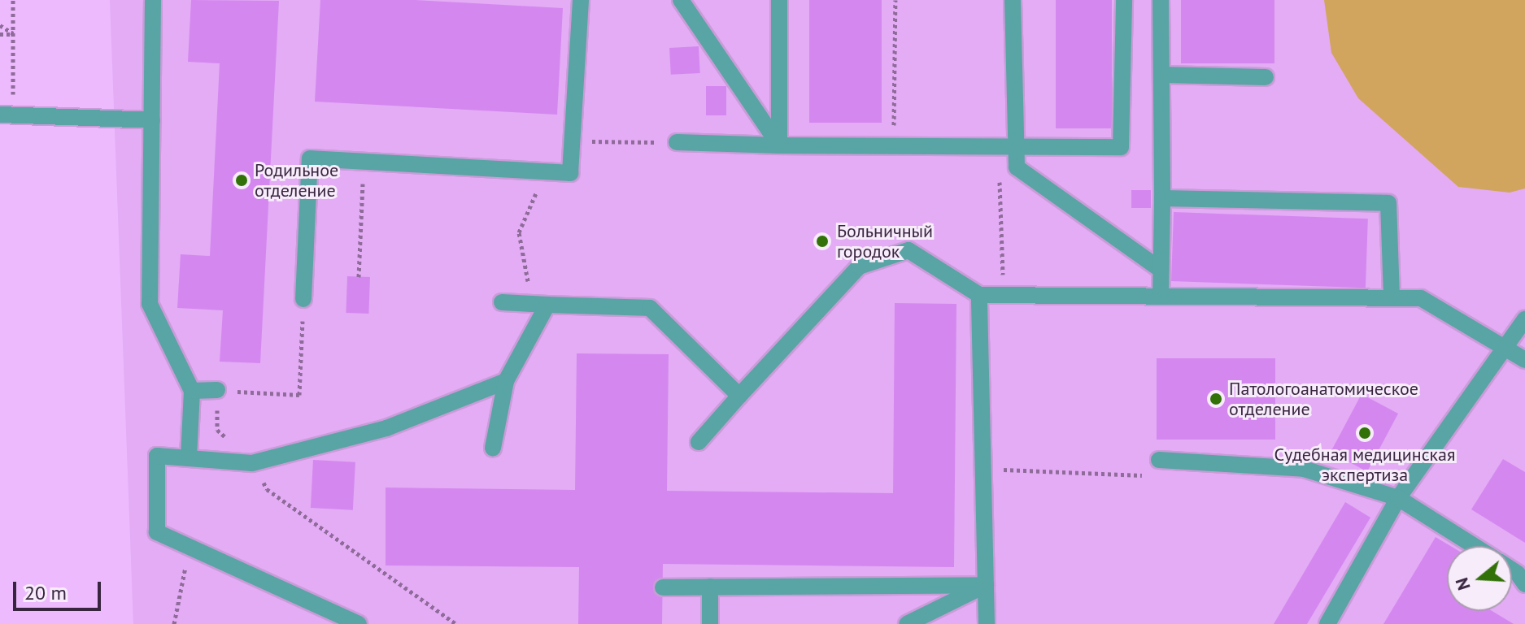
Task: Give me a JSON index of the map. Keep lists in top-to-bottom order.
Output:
{
  "places": [
    "Родильное отделение",
    "Больничный городок",
    "Патологоанатомическое отделение",
    "Судебная медицинская экспертиза"
  ],
  "scale_bar": "20 m",
  "north": "left"
}
